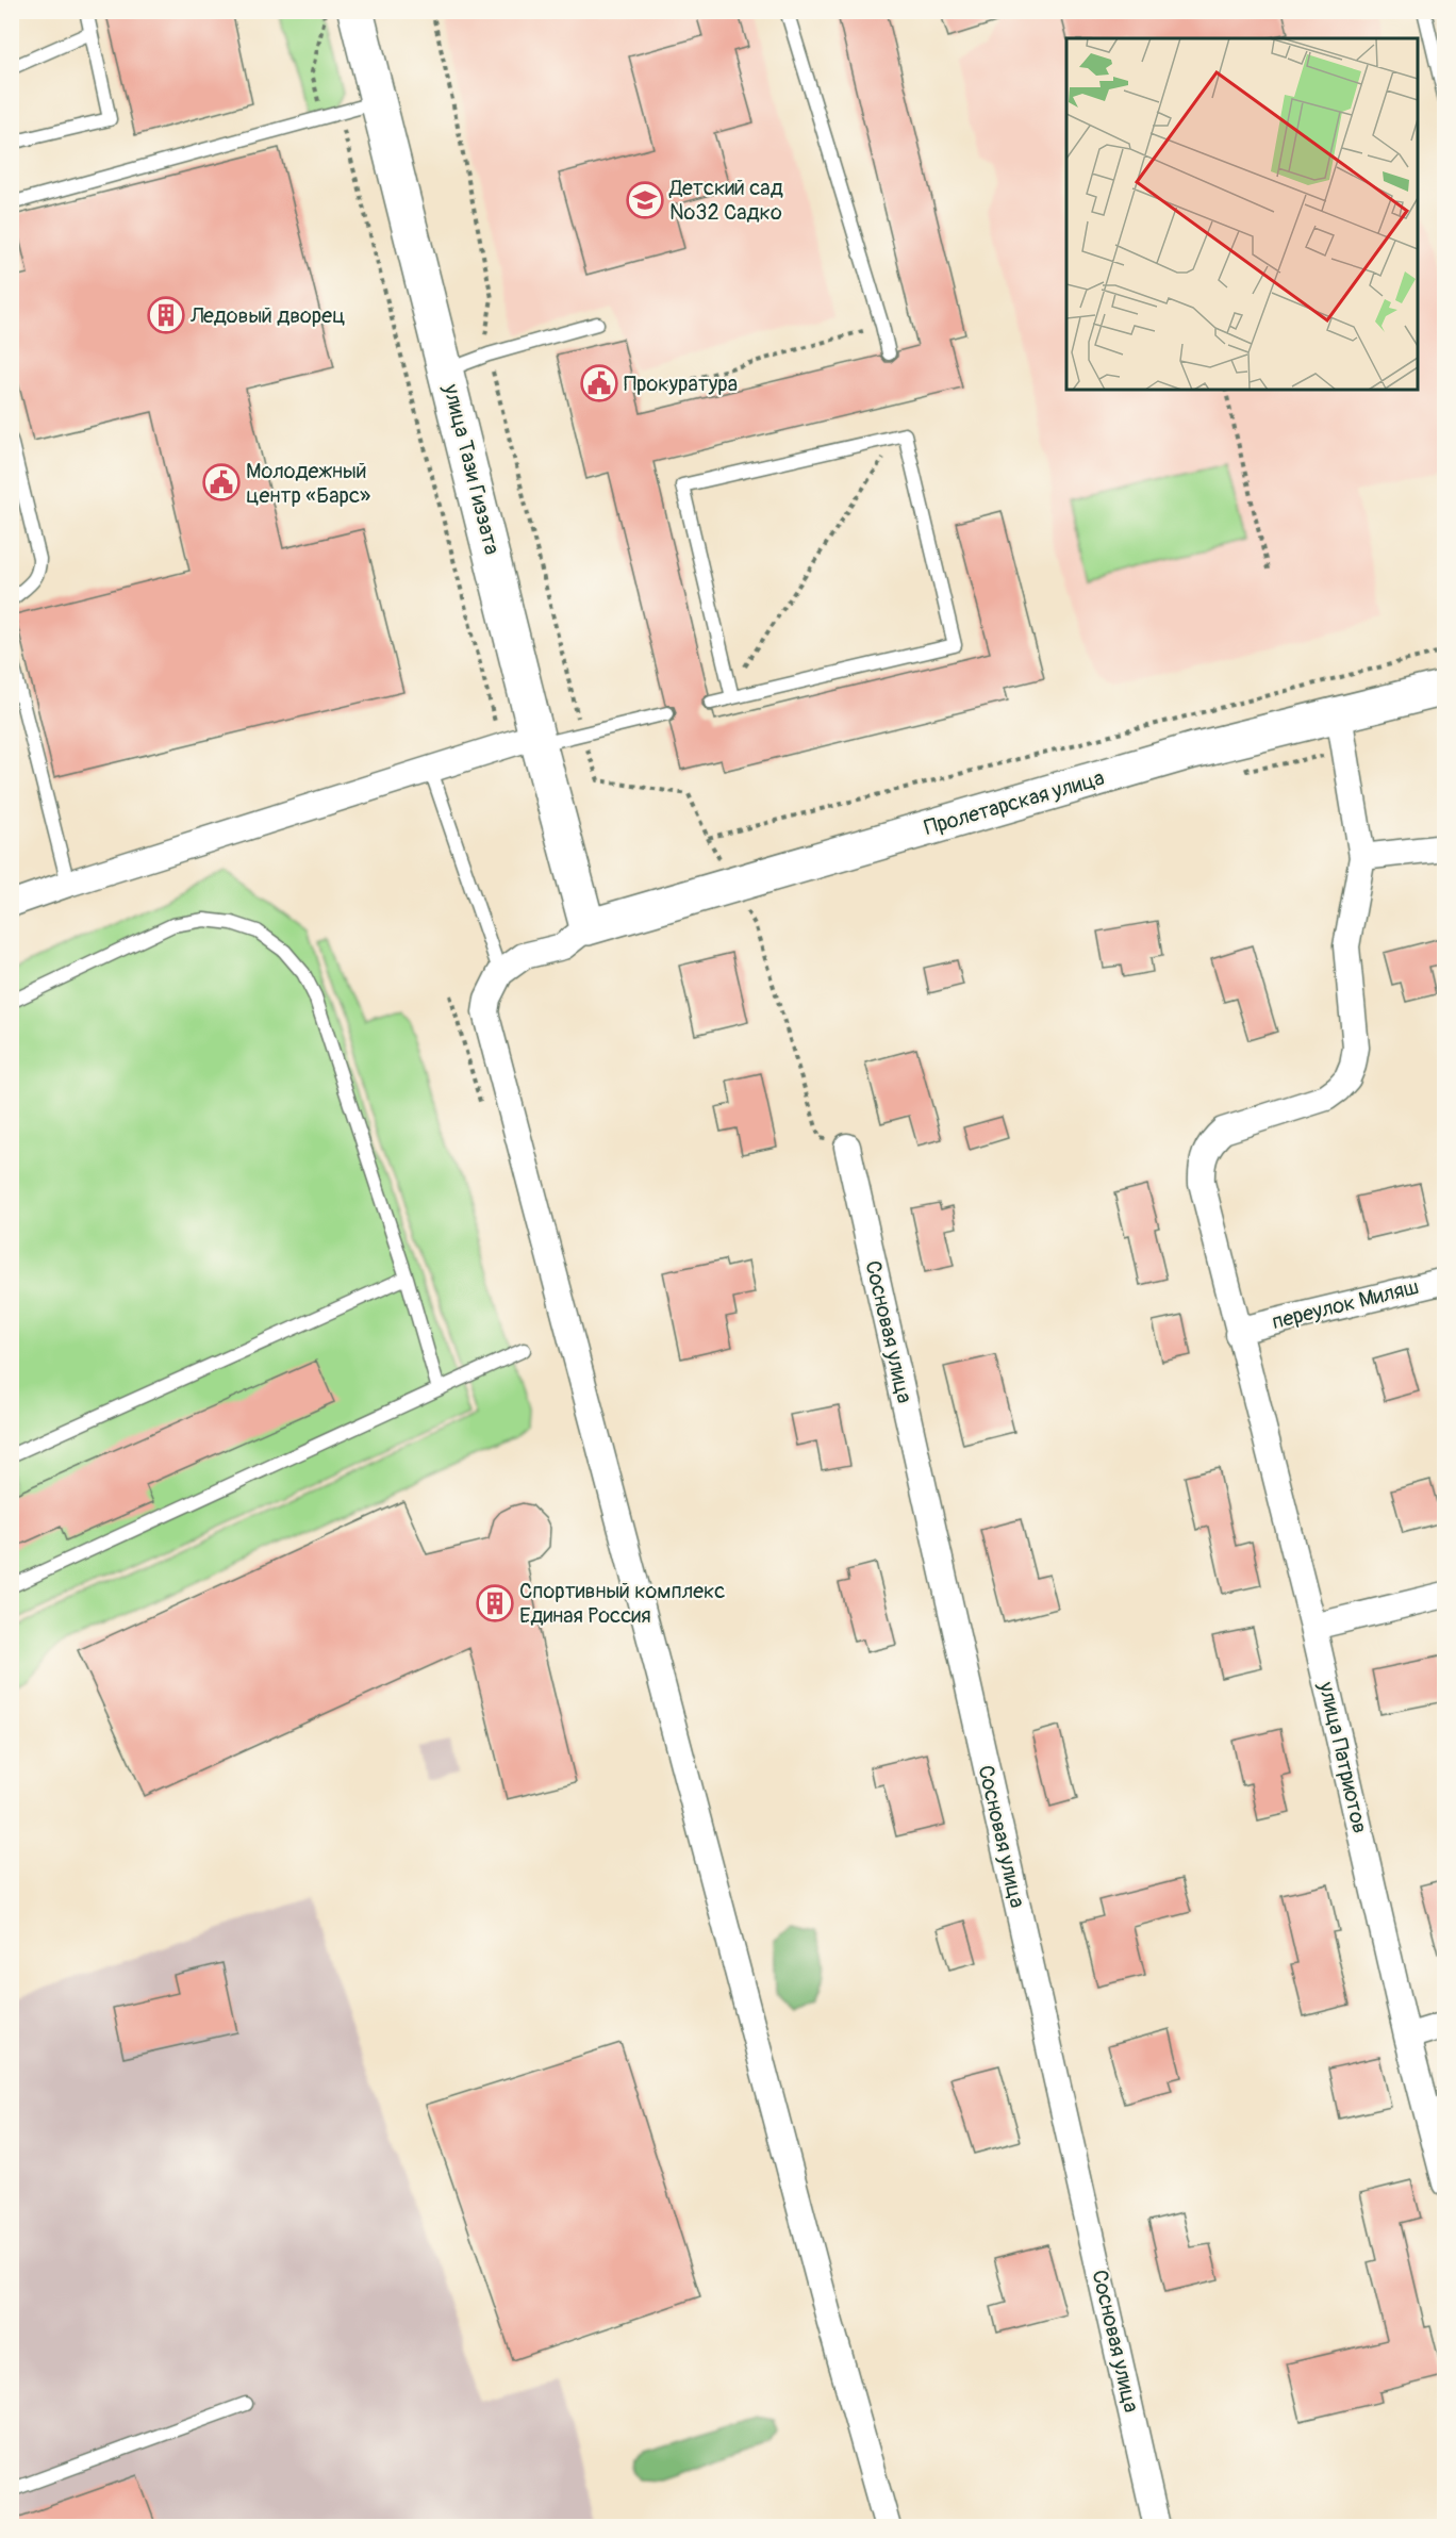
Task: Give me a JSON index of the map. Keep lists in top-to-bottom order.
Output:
{
  "streets": {
    "street": [
      "улица Тази Гиззата",
      "Пролетарская улица",
      "переулок Миляш",
      "Сосновая улица",
      "улица Патриотов"
    ]
  },
  "crossings": [
    ["улица Тази Гиззата", "Пролетарская улица"],
    ["Пролетарская улица", "улица Патриотов"],
    ["переулок Миляш", "улица Патриотов"]
  ],
  "places": {
    "school or university": ["Детский сад №32 Садко"],
    "building": ["Ледовый дворец", "Спортивный комплекс Единая Россия"],
    "public building": ["Прокуратура", "Молодежный центр «Барс»"]
  }
}
